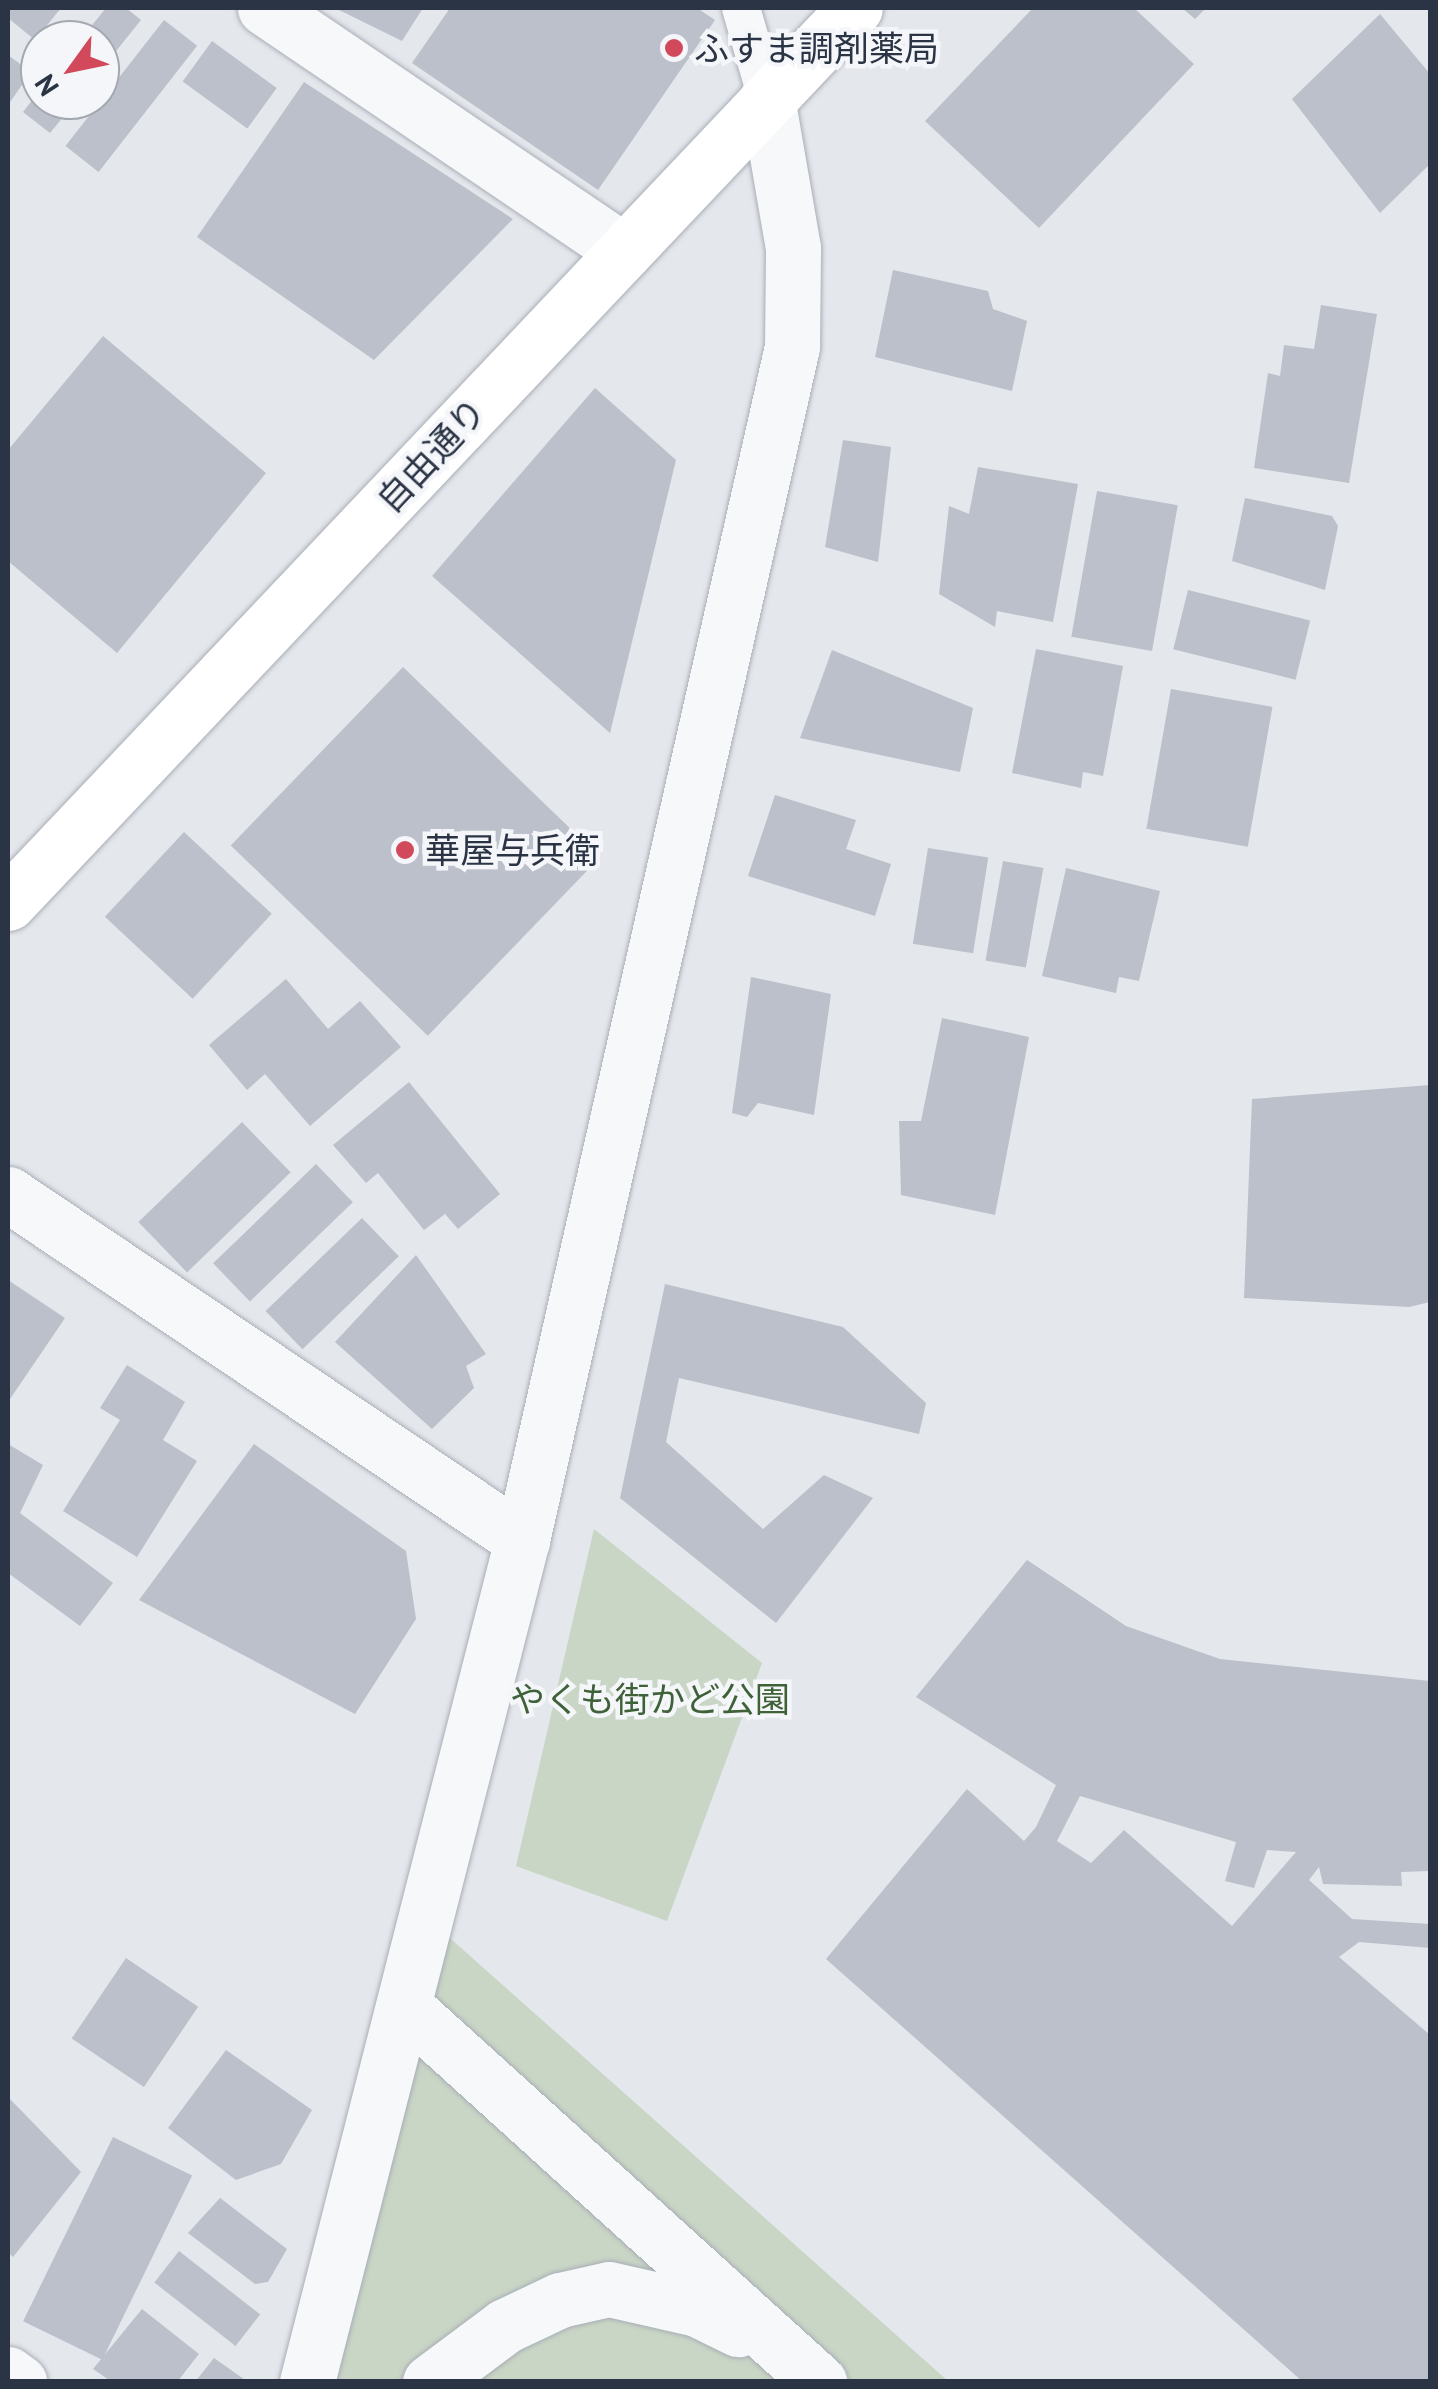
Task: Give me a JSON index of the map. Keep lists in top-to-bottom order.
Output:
{
  "streets": {
    "main road": ["自由通り"]
  },
  "parks": ["やくも街かど公園"],
  "places": ["ふすま調剤薬局", "華屋与兵衛"],
  "north": "bottom left"
}
